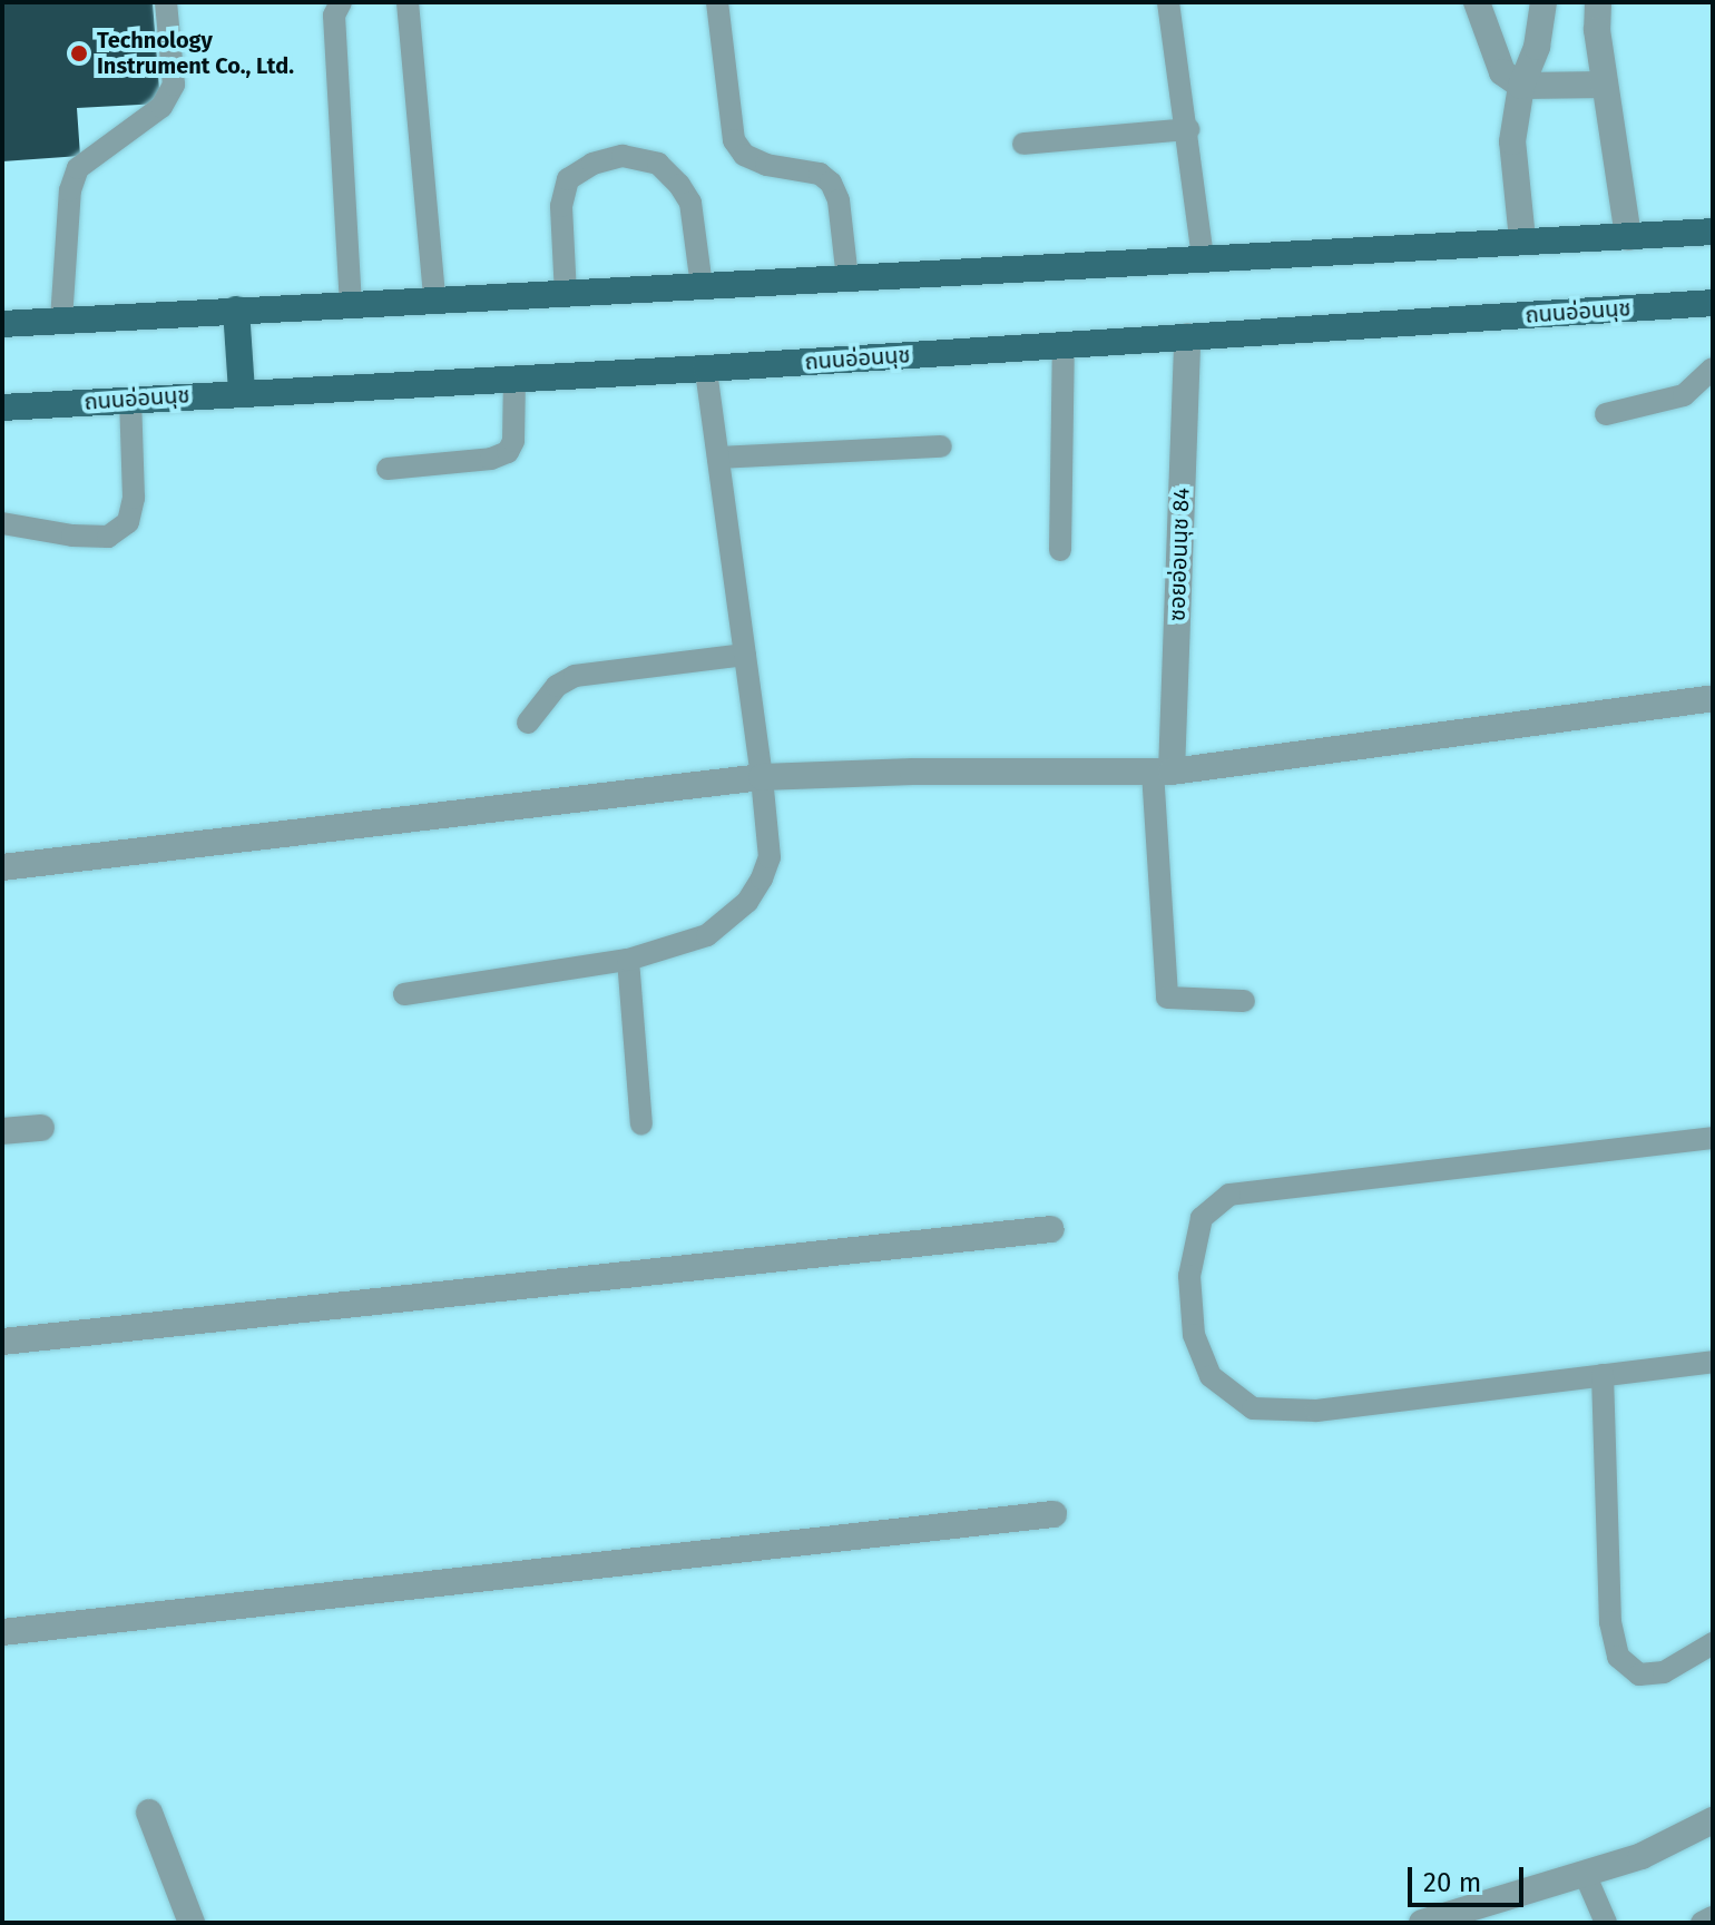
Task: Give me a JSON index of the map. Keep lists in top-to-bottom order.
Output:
{
  "streets": {
    "main road": ["ถนนอ่อนนุช"],
    "street": ["ซอยอ่อนนุช 84"]
  },
  "crossings": [
    ["ถนนอ่อนนุช", "ซอยอ่อนนุช 84"]
  ],
  "places": ["Technology Instrument Co., Ltd."],
  "scale_bar": "20 m"
}
